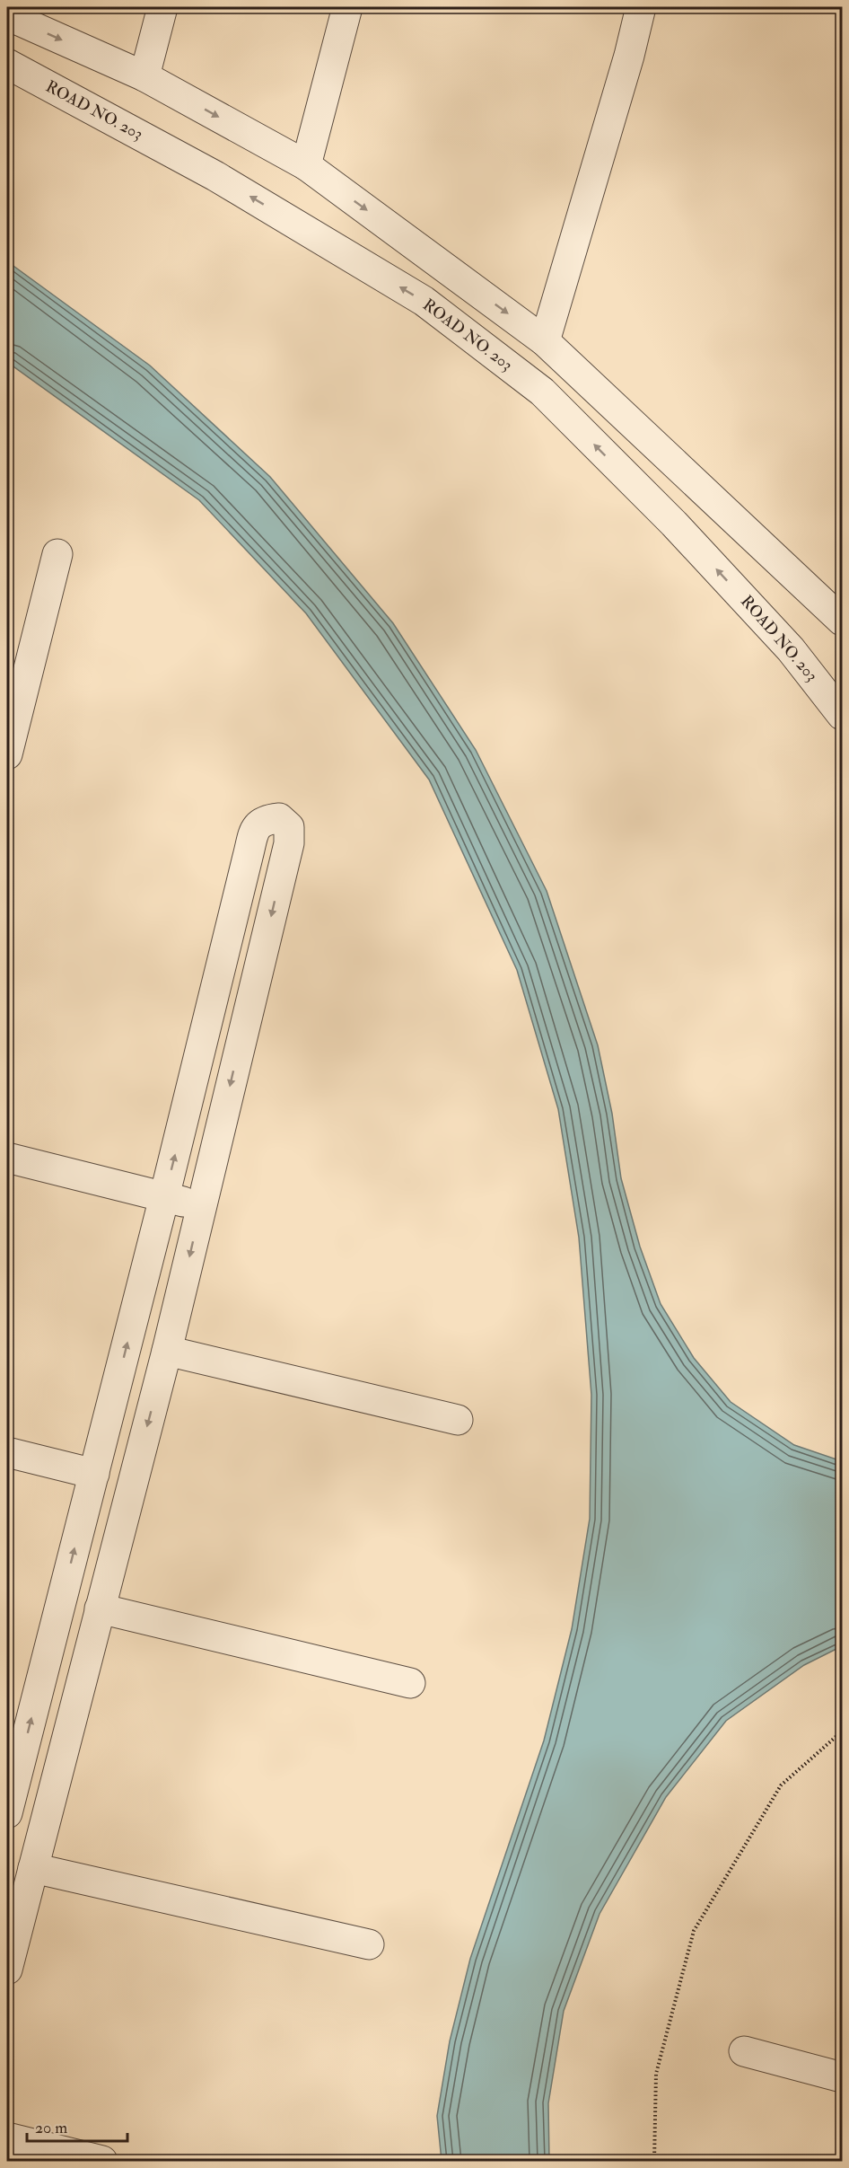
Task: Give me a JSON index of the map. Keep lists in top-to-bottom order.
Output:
{
  "streets": {
    "street": ["ROAD NO. 203"]
  },
  "scale_bar": "20 m"
}
